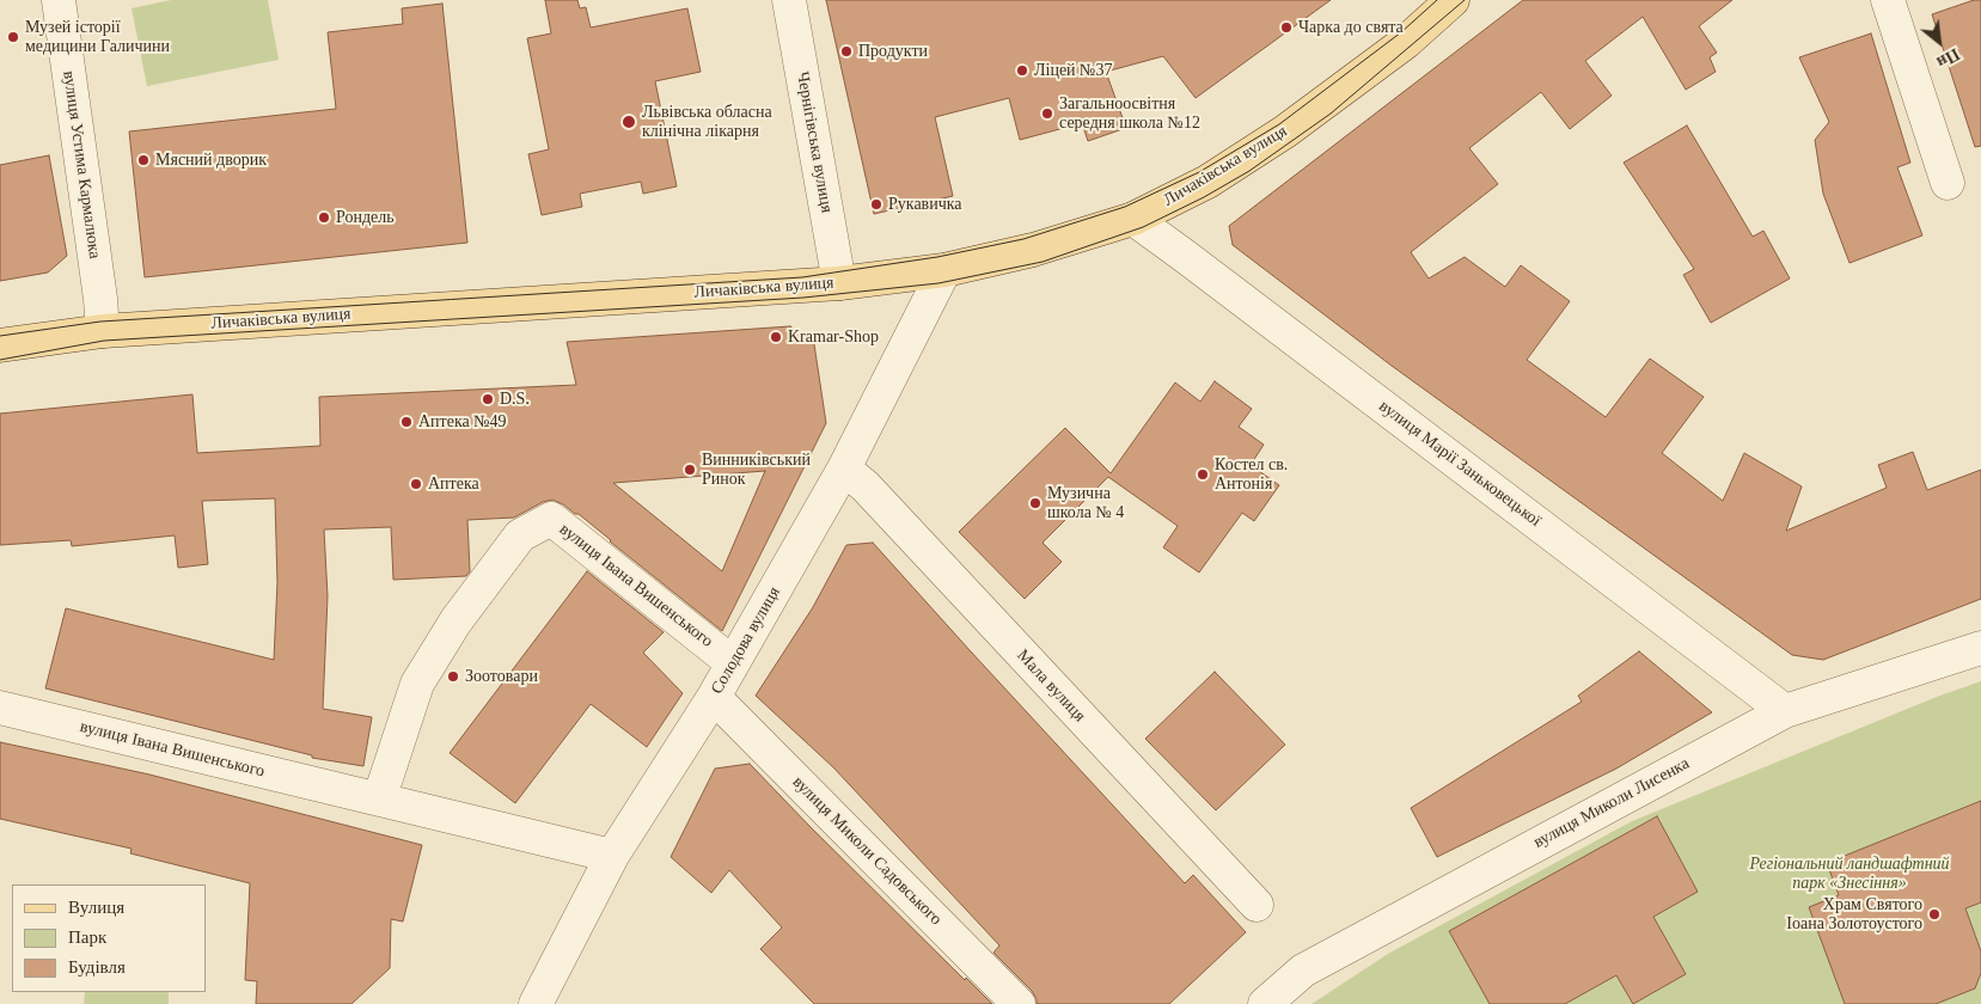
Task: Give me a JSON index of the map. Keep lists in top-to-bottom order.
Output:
{
  "streets": {
    "main road": ["Личаківська вулиця"],
    "street": [
      "Чернігівська вулиця",
      "вулиця Устима Кармалюка",
      "вулиця Марії Заньковецької",
      "вулиця Івана Вишенського",
      "Солодова вулиця",
      "Мала вулиця",
      "вулиця Миколи Лисенка",
      "вулиця Миколи Садовського"
    ]
  },
  "crossings": [
    ["Чернігівська вулиця", "Личаківська вулиця"],
    ["вулиця Устима Кармалюка", "Личаківська вулиця"],
    ["Личаківська вулиця", "вулиця Марії Заньковецької"],
    ["Личаківська вулиця", "Солодова вулиця"],
    ["вулиця Марії Заньковецької", "вулиця Миколи Лисенка"],
    ["вулиця Івана Вишенського", "Солодова вулиця"],
    ["Солодова вулиця", "Мала вулиця"],
    ["Солодова вулиця", "вулиця Миколи Садовського"]
  ],
  "parks": ["Регіональний ландшафтний парк «Знесіння»"],
  "places": [
    "Чарка до свята",
    "Музей історії медицини Галичини",
    "Продукти",
    "Ліцей №37",
    "Загальноосвітня середня школа №12",
    "Львівська обласна клінічна лікарня",
    "Мясний дворик",
    "Рукавичка",
    "Рондель",
    "Kramar-Shop",
    "D.S.",
    "Аптека №49",
    "Винниківський Ринок",
    "Костел св. Антонія",
    "Аптека",
    "Музична школа № 4",
    "Зоотовари",
    "Храм Святого Іоана Золотоустого"
  ],
  "legend": ["Вулиця", "Парк", "Будівля"],
  "north": "bottom right"
}
